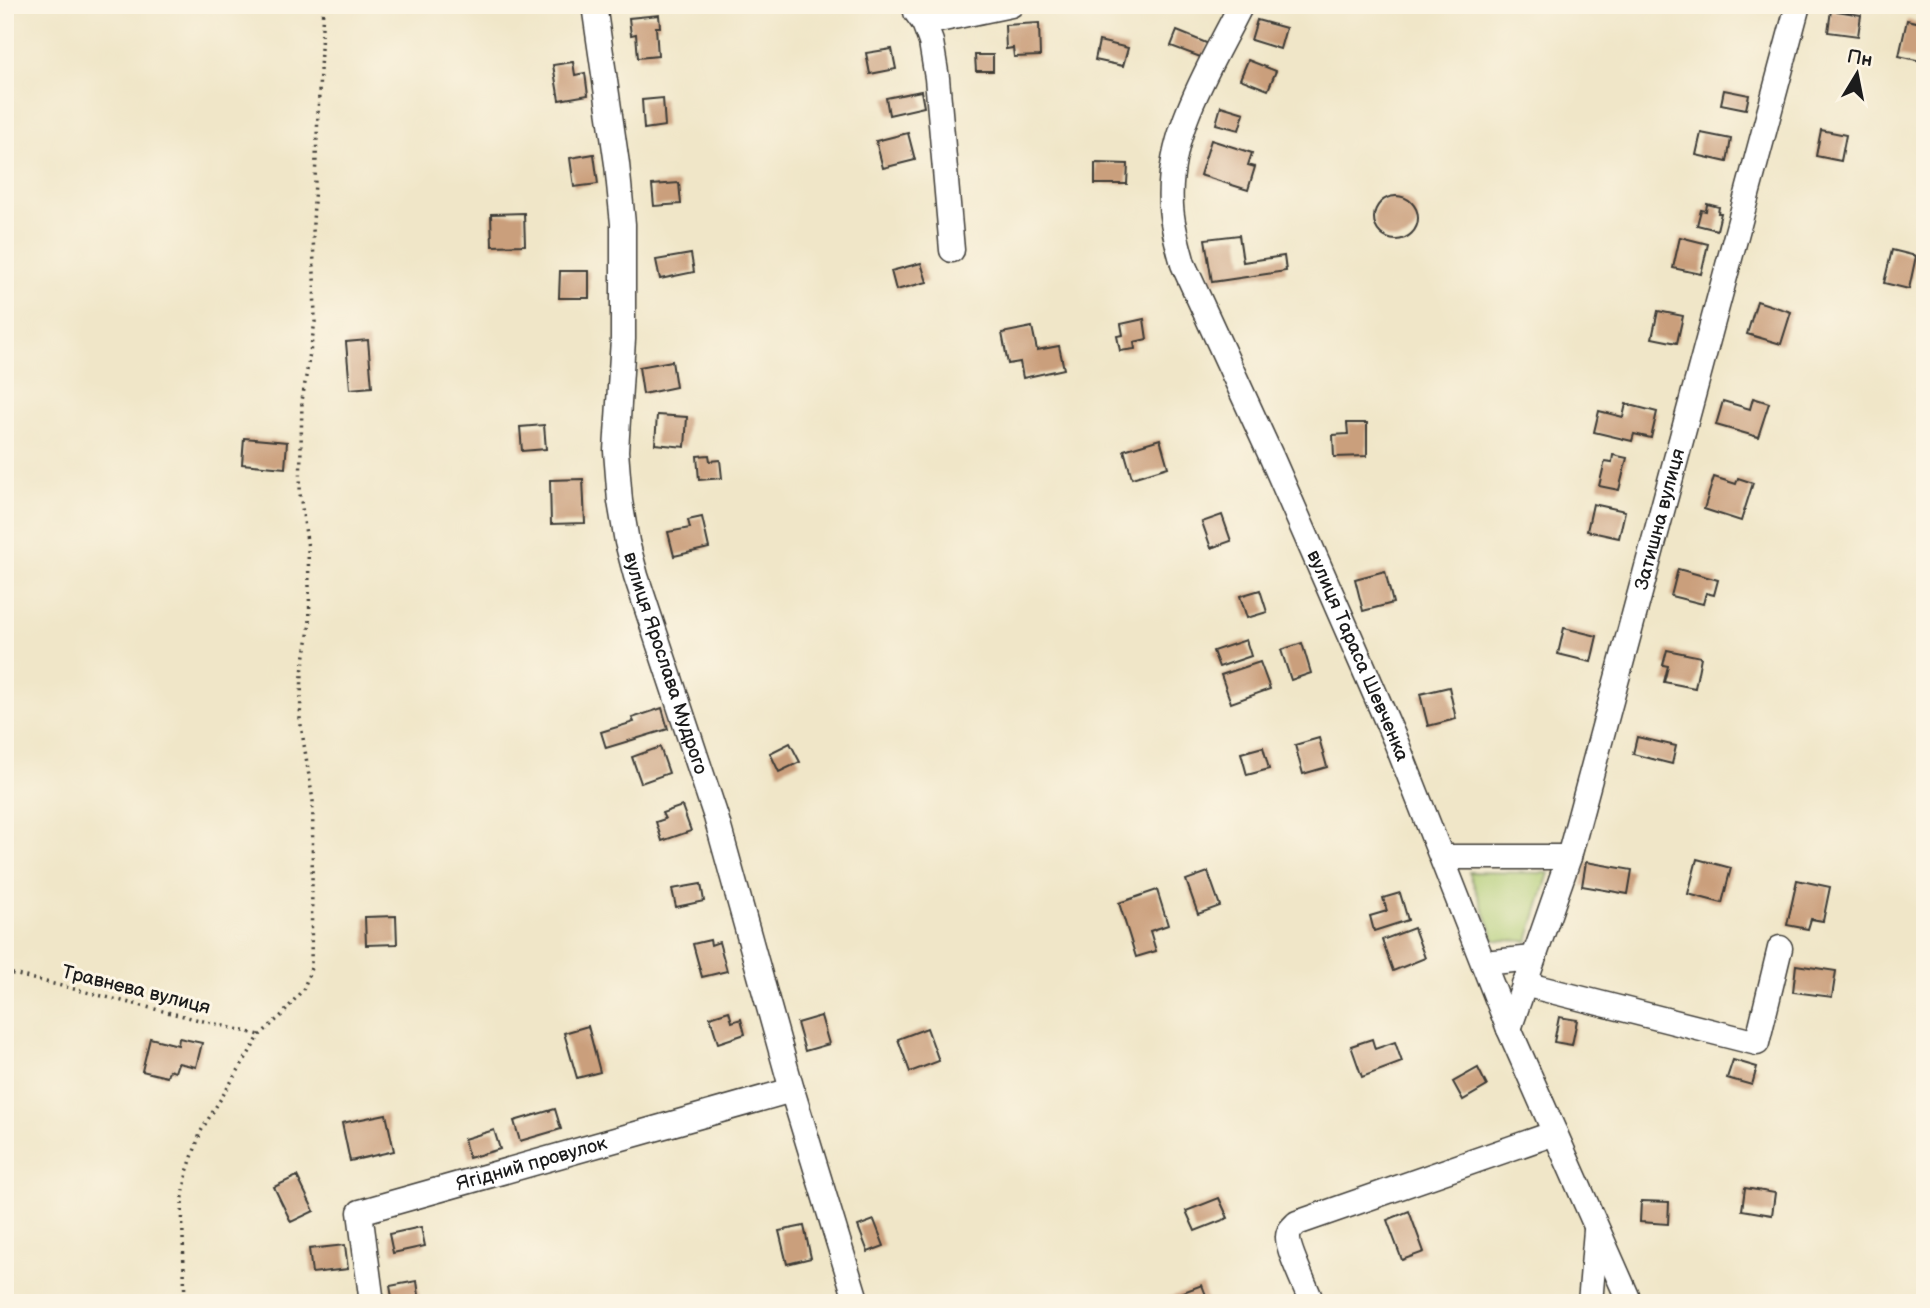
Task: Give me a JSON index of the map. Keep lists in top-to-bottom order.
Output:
{
  "streets": {
    "street": [
      "Затишна вулиця",
      "вулиця Тараса Шевченка",
      "вулиця Ярослава Мудрого",
      "Ягідний провулок"
    ],
    "path": ["Травнева вулиця"]
  },
  "crossings": [
    ["Затишна вулиця", "вулиця Тараса Шевченка"],
    ["вулиця Ярослава Мудрого", "Ягідний провулок"]
  ],
  "north": "top"
}
